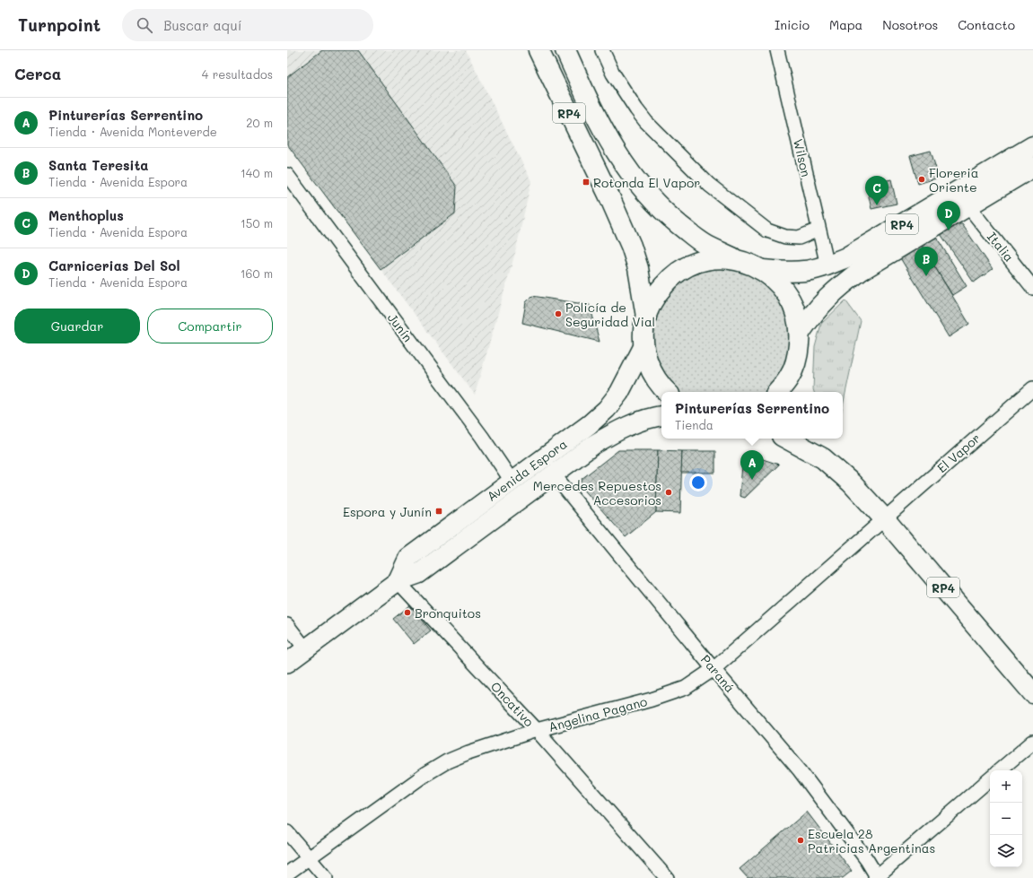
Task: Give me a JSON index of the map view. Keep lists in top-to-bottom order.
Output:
{
  "streets": {
    "main road": ["RP4", "Avenida Espora"],
    "street": [
      "Wilson",
      "Italia",
      "Junín",
      "El Vapor",
      "Paraná",
      "Oncativo",
      "Angelina Pagano"
    ]
  },
  "crossings": [
    ["RP4", "Wilson"],
    ["RP4", "El Vapor"],
    ["RP4", "Avenida Espora"],
    ["RP4", "Angelina Pagano"],
    ["Junín", "Avenida Espora"],
    ["El Vapor", "Angelina Pagano"],
    ["Avenida Espora", "Paraná"],
    ["Avenida Espora", "Oncativo"],
    ["Paraná", "Angelina Pagano"],
    ["Oncativo", "Angelina Pagano"]
  ],
  "places": {
    "other": [
      "Floreria Oriente",
      "Policía de Seguridad Vial",
      "Mercedes Repuestos Accesorios",
      "Bronquitos",
      "Escuela 28 Patricias Argentinas"
    ],
    "transit": ["Rotonda El Vapor", "Espora y Junín"]
  },
  "page": {
    "header": "Turnpoint",
    "search": "Buscar aquí",
    "nav": [
      "Inicio",
      "Mapa",
      "Nosotros",
      "Contacto"
    ],
    "heading": ["Cerca", "4 resultados"],
    "list": [
      {
        "mark": "A",
        "name": "Pinturerías Serrentino",
        "note": "Tienda · Avenida Monteverde",
        "value": "20 m"
      },
      {
        "mark": "B",
        "name": "Santa Teresita",
        "note": "Tienda · Avenida Espora",
        "value": "140 m"
      },
      {
        "mark": "C",
        "name": "Menthoplus",
        "note": "Tienda · Avenida Espora",
        "value": "150 m"
      },
      {
        "mark": "D",
        "name": "Carnicerias Del Sol",
        "note": "Tienda · Avenida Espora",
        "value": "160 m"
      }
    ],
    "pins": [
      "C",
      "D",
      "B",
      "A"
    ],
    "buttons": ["Guardar", "Compartir"],
    "popup": ["Pinturerías Serrentino", "Tienda"],
    "map_buttons": ["+", "−"]
  }
}
